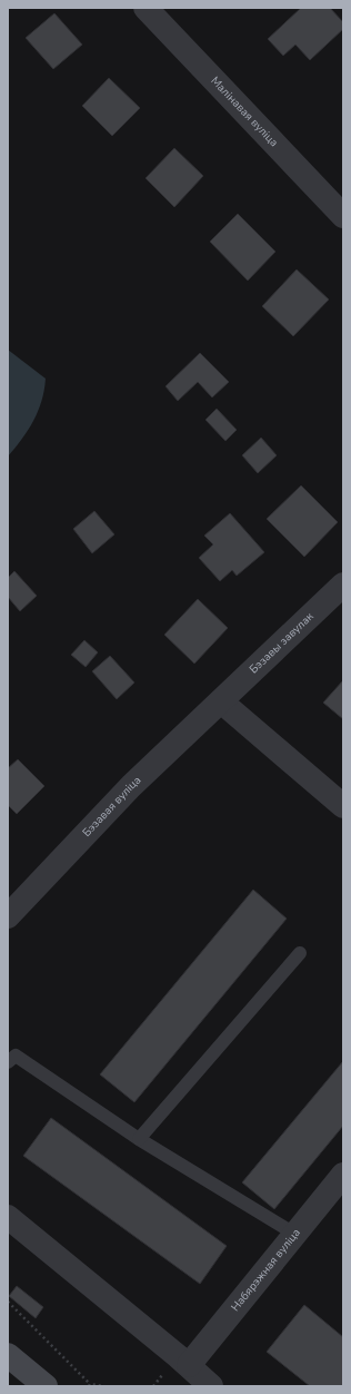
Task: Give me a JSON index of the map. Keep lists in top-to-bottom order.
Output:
{
  "streets": {
    "street": [
      "Малінавая вуліца",
      "Бэзавы завулак",
      "Бэзавая вуліца",
      "Набярэжная вуліца"
    ]
  },
  "crossings": [
    ["Бэзавы завулак", "Бэзавая вуліца"]
  ]
}
